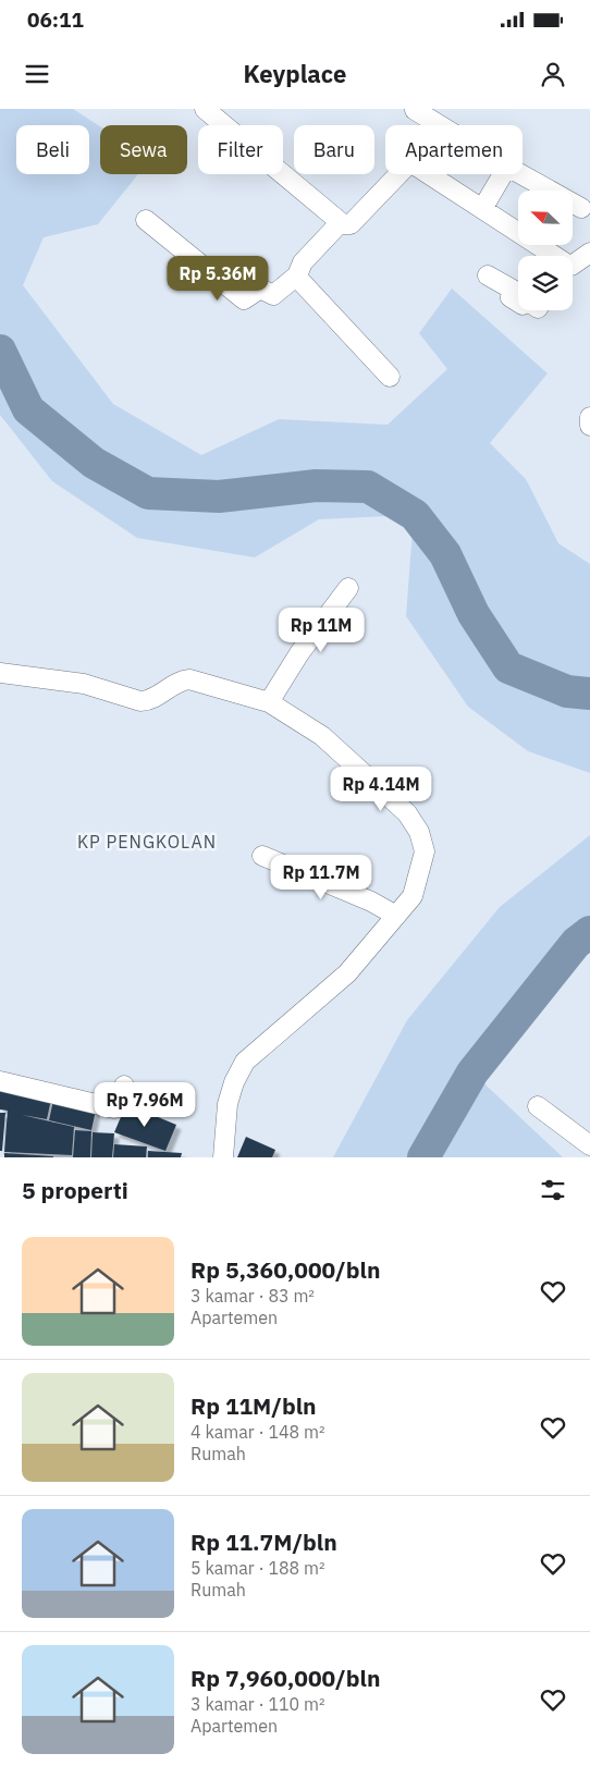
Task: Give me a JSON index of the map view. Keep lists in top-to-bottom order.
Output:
{
  "districts": ["KP PENGKOLAN"],
  "north": "top left",
  "page": {
    "status": "06:11",
    "header": "Keyplace",
    "chip": [
      "Beli",
      "Sewa",
      "Filter",
      "Baru",
      "Apartemen"
    ],
    "price": [
      "Rp 5.36M",
      "Rp 11M",
      "Rp 4.14M",
      "Rp 11.7M",
      "Rp 7.96M"
    ],
    "heading": "5 properti",
    "list": [
      {
        "name": "Rp 5,360,000/bln",
        "note": "3 kamar · 83 m² · Apartemen"
      },
      {
        "name": "Rp 11M/bln",
        "note": "4 kamar · 148 m² · Rumah"
      },
      {
        "name": "Rp 11.7M/bln",
        "note": "5 kamar · 188 m² · Rumah"
      },
      {
        "name": "Rp 7,960,000/bln",
        "note": "3 kamar · 110 m² · Apartemen"
      }
    ]
  }
}
